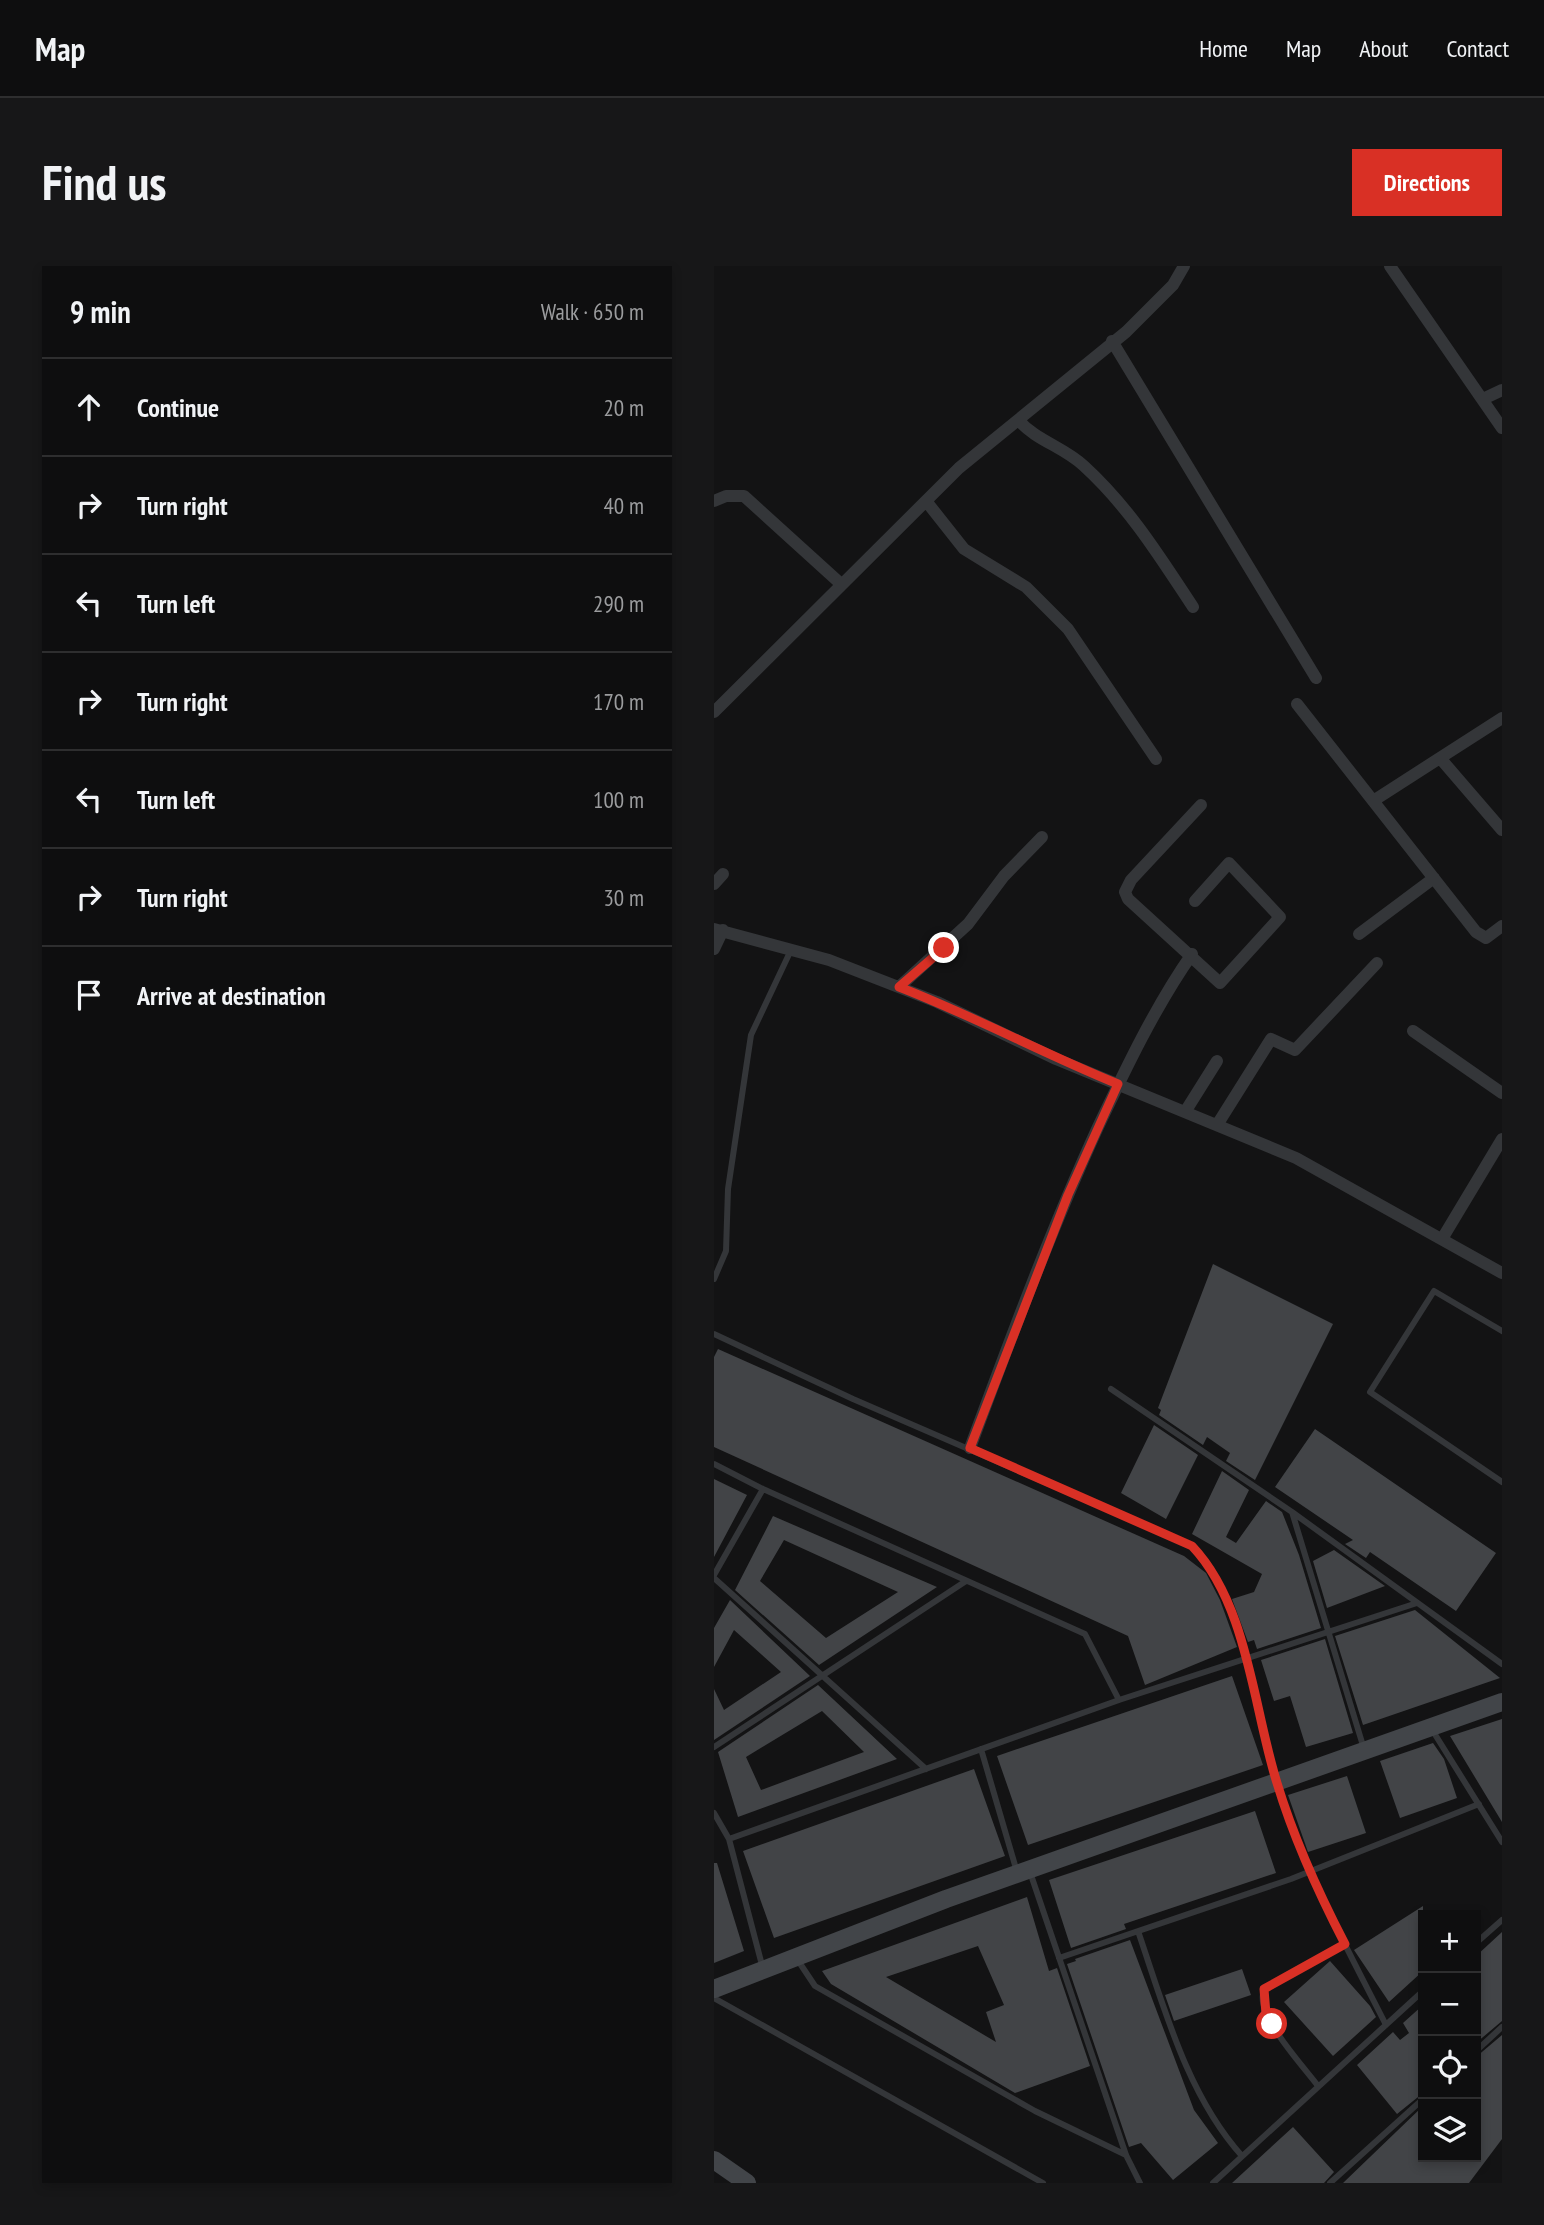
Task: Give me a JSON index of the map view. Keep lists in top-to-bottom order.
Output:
{
  "page": {
    "header": "Map",
    "nav": [
      "Home",
      "Map",
      "About",
      "Contact"
    ],
    "buttons": "Directions",
    "title": "Find us",
    "heading": ["9 min", "Walk · 650 m"],
    "list": [
      ["Continue", "20 m"],
      ["Turn right", "40 m"],
      ["Turn left", "290 m"],
      ["Turn right", "170 m"],
      ["Turn left", "100 m"],
      ["Turn right", "30 m"],
      "Arrive at destination"
    ],
    "map_buttons": ["+", "−"]
  }
}
